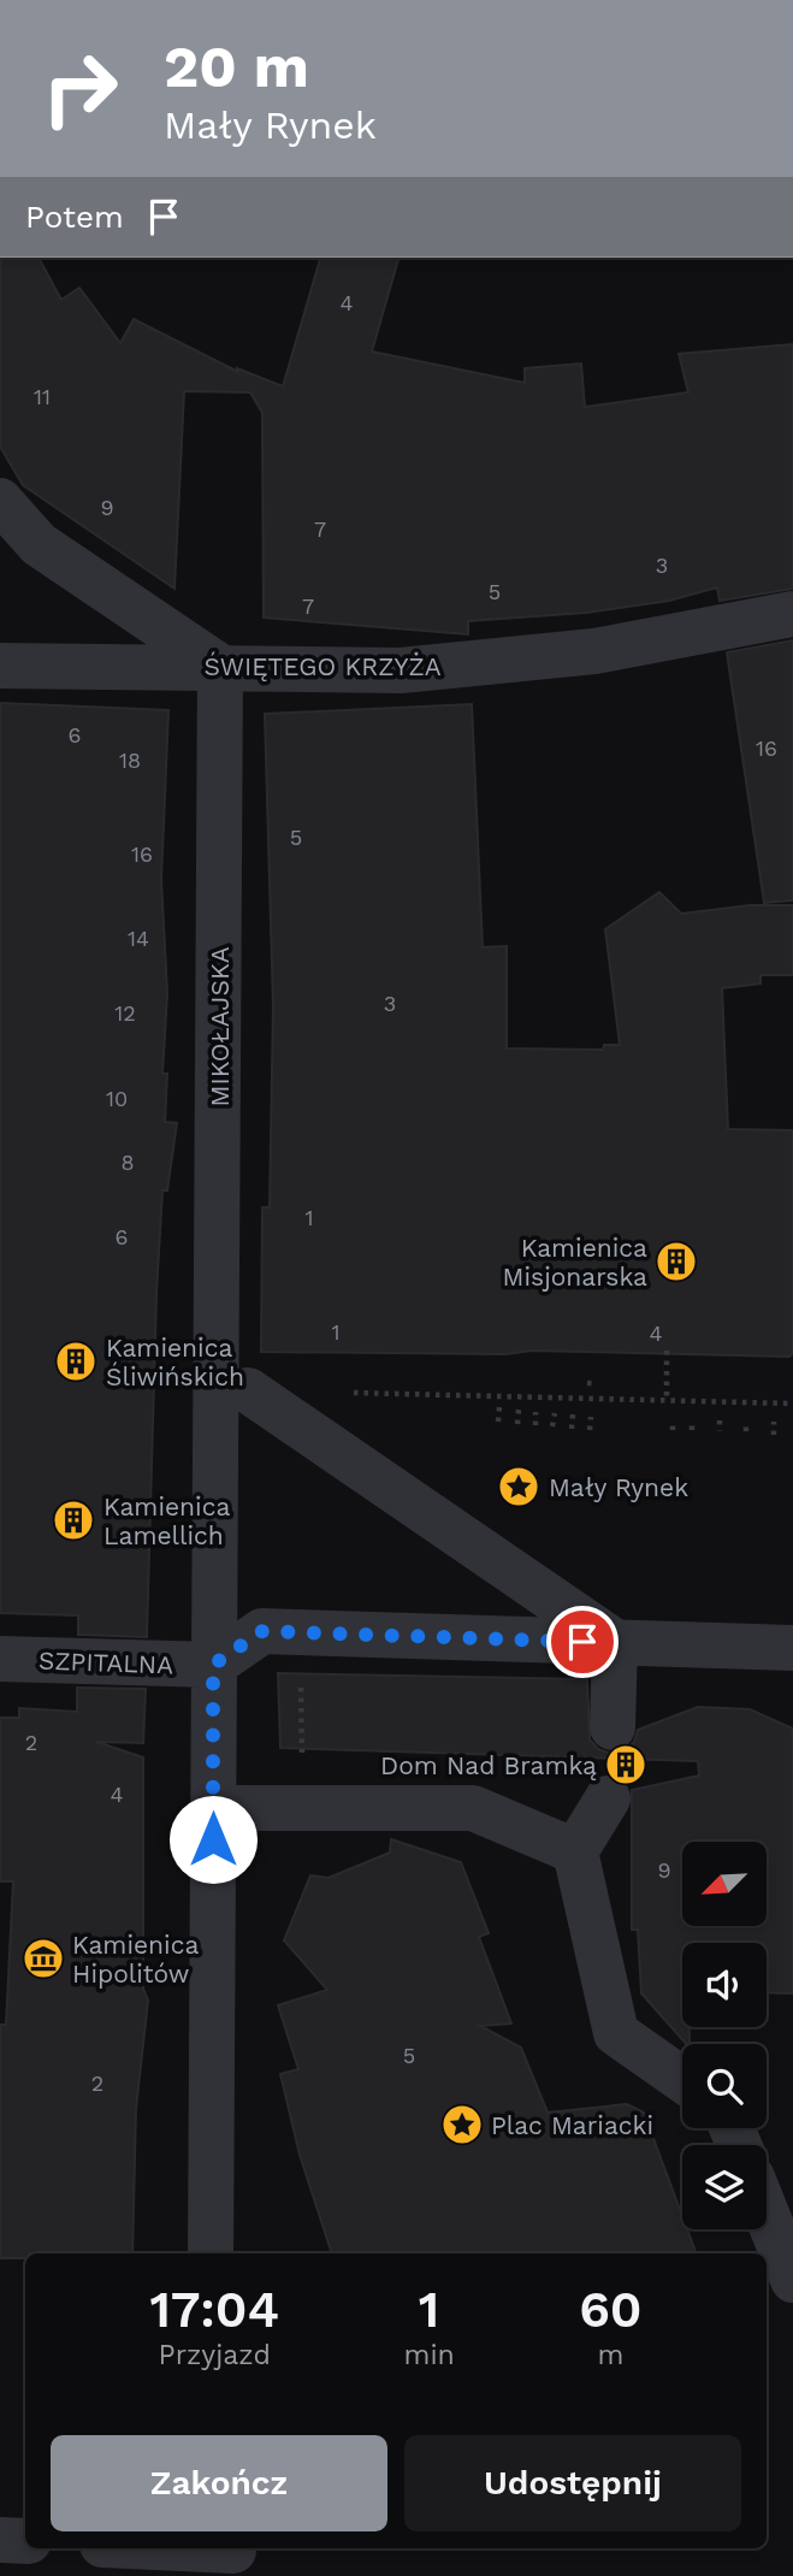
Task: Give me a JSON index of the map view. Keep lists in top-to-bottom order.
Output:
{
  "streets": {
    "street": ["ŚWIĘTEGO KRZYŻA", "MIKOŁAJSKA", "SZPITALNA"]
  },
  "crossings": [
    ["ŚWIĘTEGO KRZYŻA", "MIKOŁAJSKA"],
    ["MIKOŁAJSKA", "SZPITALNA"]
  ],
  "places": {
    "building": [
      "Kamienica Misjonarska",
      "Kamienica Śliwińskich",
      "Kamienica Lamellich",
      "Dom Nad Bramką"
    ],
    "place": ["Mały Rynek", "Plac Mariacki"],
    "museum": ["Kamienica Hipolitów"]
  },
  "house_numbers": [
    "4",
    "11",
    "9",
    "7",
    "3",
    "5",
    "7",
    "6",
    "16",
    "18",
    "5",
    "16",
    "14",
    "3",
    "12",
    "10",
    "8",
    "1",
    "6",
    "1",
    "4",
    "2",
    "4",
    "9",
    "5",
    "2"
  ],
  "north": "bottom left",
  "page": {
    "turn": ["20 m", "Mały Rynek"],
    "then": "Potem",
    "eta": [
      "17:04",
      "Przyjazd",
      "1",
      "min",
      "60",
      "m"
    ],
    "buttons": ["Zakończ", "Udostępnij"]
  }
}
